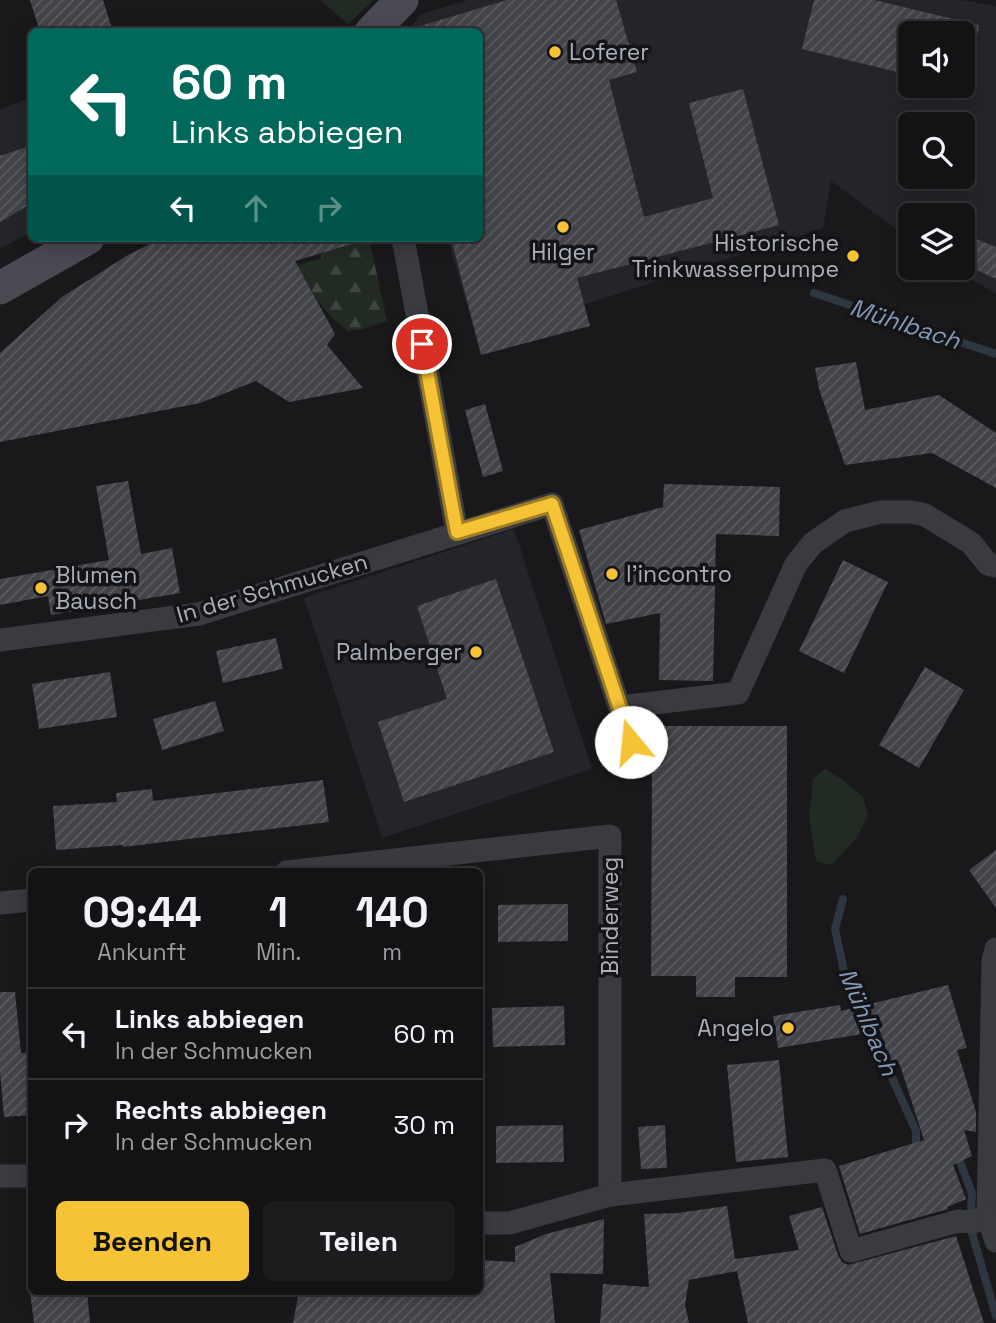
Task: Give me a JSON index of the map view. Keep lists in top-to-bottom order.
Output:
{
  "streets": {
    "street": ["In der Schmucken", "Binderweg"]
  },
  "water": ["Mühlbach"],
  "places": [
    "Loferer",
    "Hilger",
    "Historische Trinkwasserpumpe",
    "l'incontro",
    "Blumen Bausch",
    "Palmberger",
    "Angelo"
  ],
  "page": {
    "turn": ["60 m", "Links abbiegen"],
    "eta": [
      "09:44",
      "Ankunft",
      "1",
      "Min.",
      "140",
      "m"
    ],
    "list": [
      {
        "name": "Links abbiegen",
        "note": "In der Schmucken",
        "value": "60 m"
      },
      {
        "name": "Rechts abbiegen",
        "note": "In der Schmucken",
        "value": "30 m"
      }
    ],
    "buttons": ["Beenden", "Teilen"]
  }
}
